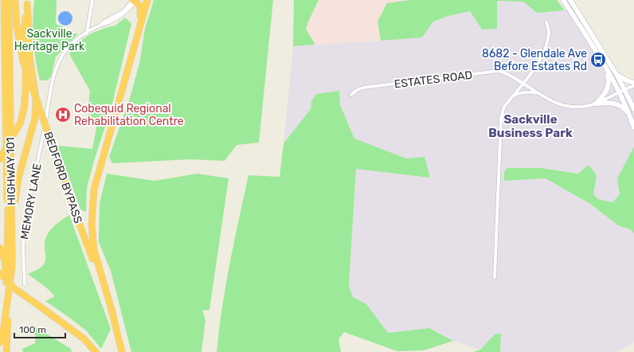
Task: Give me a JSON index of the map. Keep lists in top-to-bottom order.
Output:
{
  "streets": {
    "highway": ["HIGHWAY 101", "BEDFORD BYPASS"],
    "street": ["ESTATES ROAD", "MEMORY LANE"]
  },
  "districts": ["Sackville Business Park"],
  "parks": ["Sackville Heritage Park"],
  "places": {
    "bus stop": ["8682 - Glendale Ave Before Estates Rd"],
    "hospital": ["Cobequid Regional Rehabilitation Centre"]
  },
  "scale_bar": "100 m"
}
